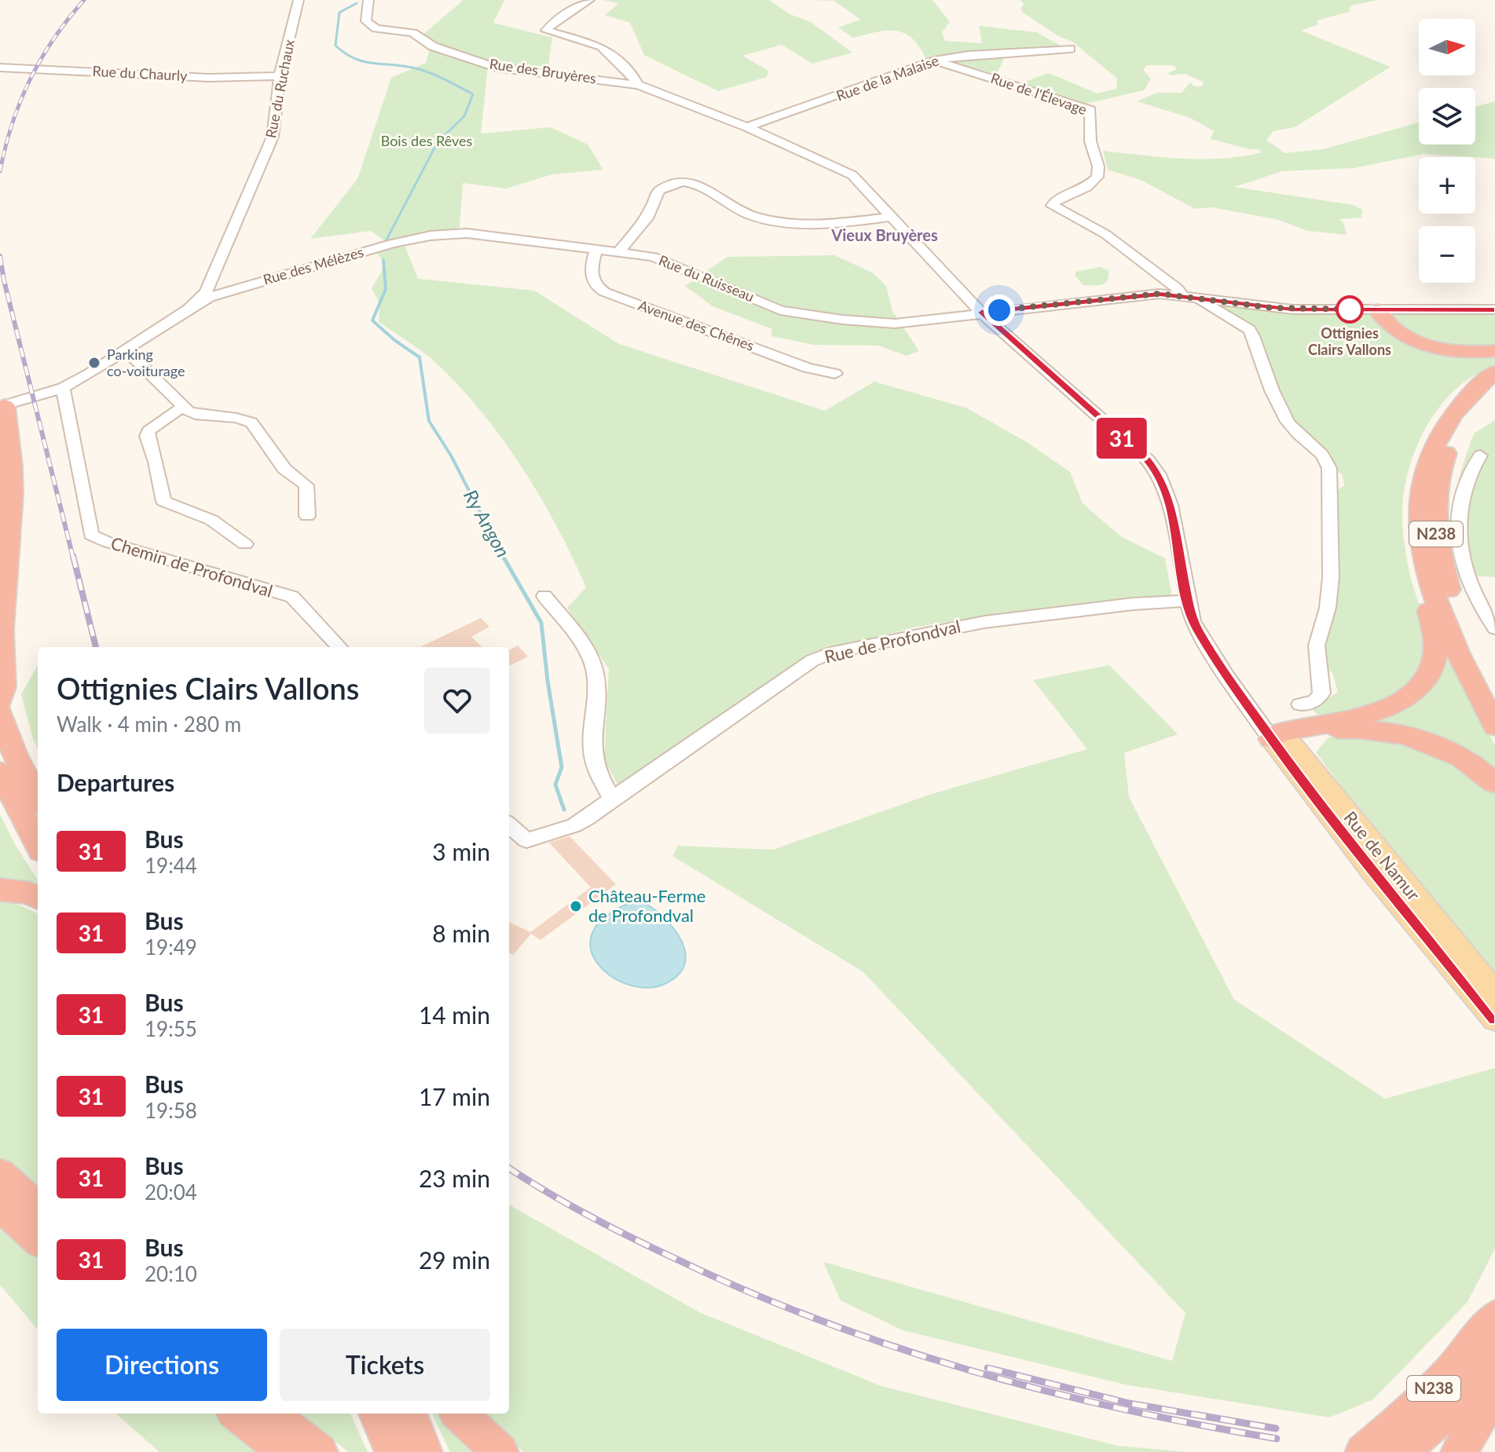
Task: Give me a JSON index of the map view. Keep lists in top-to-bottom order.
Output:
{
  "streets": {
    "highway": ["N238"],
    "main road": ["Rue de Namur"],
    "street": [
      "Rue des Bruyères",
      "Rue du Chaurly",
      "Rue de la Malaise",
      "Rue du Ruchaux",
      "Rue de l'Élevage",
      "Rue des Mélèzes",
      "Rue du Ruisseau",
      "Avenue des Chênes",
      "Chemin de Profondval",
      "Rue de Profondval"
    ]
  },
  "crossings": [
    ["Rue des Bruyères", "Rue de Namur"],
    ["Rue du Chaurly", "Rue du Ruchaux"],
    ["Rue de la Malaise", "Rue de l'Élevage"],
    ["Rue de la Malaise", "Rue de Namur"],
    ["Rue du Ruchaux", "Rue des Mélèzes"],
    ["Rue de l'Élevage", "Rue du Ruisseau"],
    ["Rue des Mélèzes", "Rue du Ruisseau"],
    ["Rue des Mélèzes", "Chemin de Profondval"],
    ["Rue du Ruisseau", "Avenue des Chênes"],
    ["Rue du Ruisseau", "Rue de Namur"],
    ["Rue de Profondval", "Rue de Namur"]
  ],
  "districts": ["Vieux Bruyères"],
  "water": ["Ry Angon"],
  "parks": ["Bois des Rêves"],
  "places": ["Ottignies Clairs Vallons", "Parking co-voiturage", "Château-Ferme de Profondval"],
  "lines": ["bus line 31"],
  "north": "right",
  "page": {
    "on_map": "31",
    "map_buttons": ["+", "−"],
    "heading": [
      ["Ottignies Clairs Vallons", "Walk · 4 min · 280 m"],
      "Departures"
    ],
    "list": [
      {
        "mark": "31",
        "name": "Bus",
        "note": "19:44",
        "value": "3 min"
      },
      {
        "mark": "31",
        "name": "Bus",
        "note": "19:49",
        "value": "8 min"
      },
      {
        "mark": "31",
        "name": "Bus",
        "note": "19:55",
        "value": "14 min"
      },
      {
        "mark": "31",
        "name": "Bus",
        "note": "19:58",
        "value": "17 min"
      },
      {
        "mark": "31",
        "name": "Bus",
        "note": "20:04",
        "value": "23 min"
      },
      {
        "mark": "31",
        "name": "Bus",
        "note": "20:10",
        "value": "29 min"
      }
    ],
    "buttons": ["Directions", "Tickets"]
  }
}
